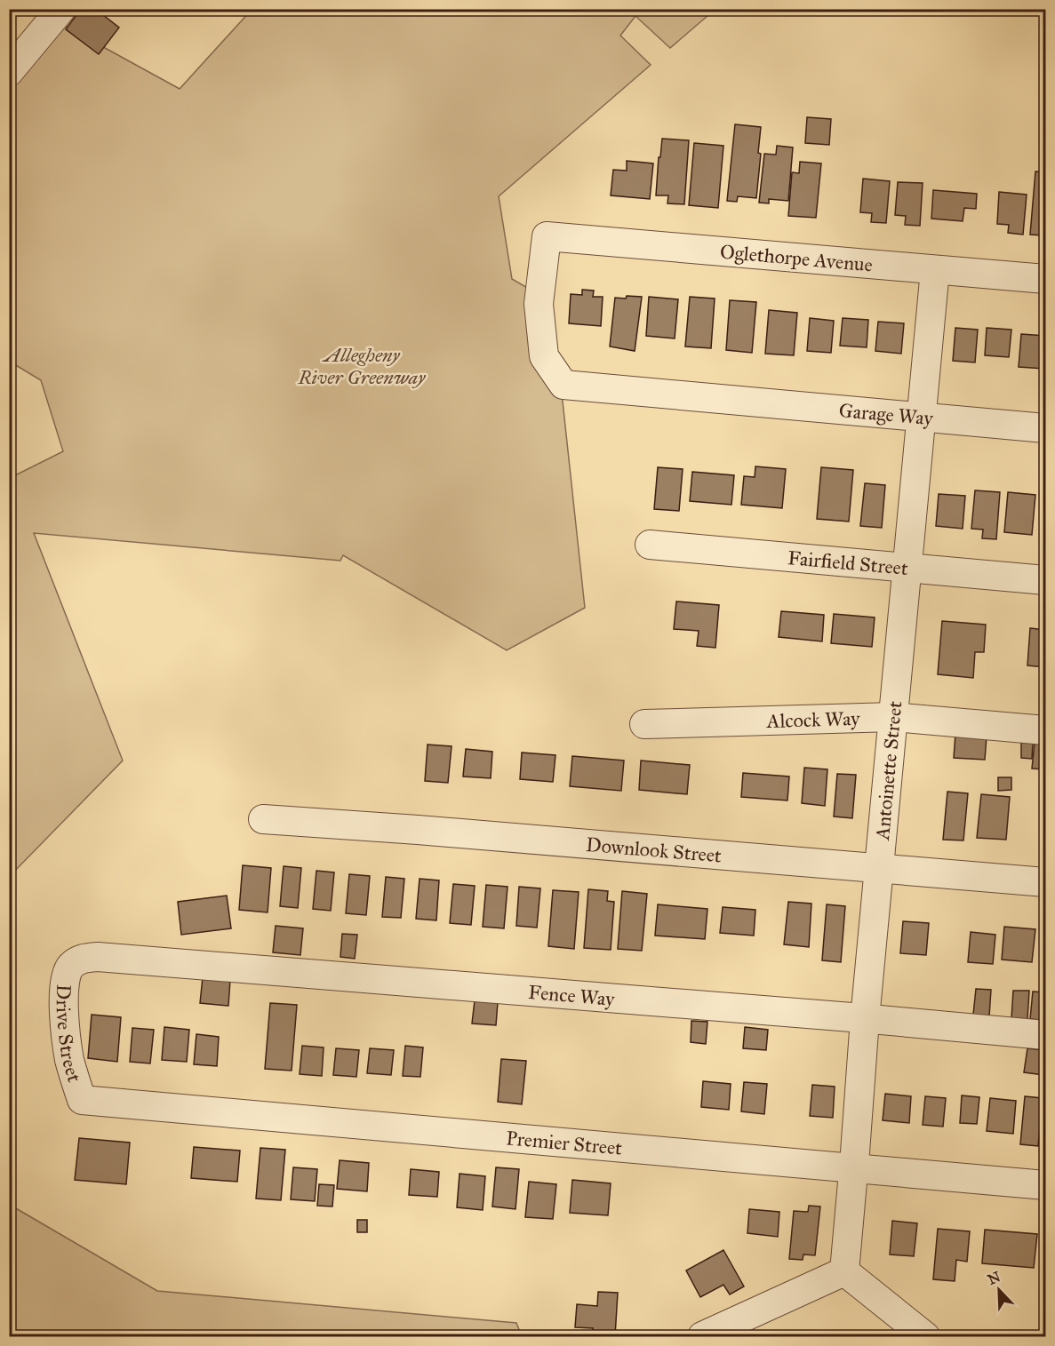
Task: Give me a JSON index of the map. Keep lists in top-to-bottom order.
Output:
{
  "streets": {
    "street": [
      "Oglethorpe Avenue",
      "Garage Way",
      "Fairfield Street",
      "Alcock Way",
      "Antoinette Street",
      "Downlook Street",
      "Fence Way",
      "Drive Street",
      "Premier Street"
    ]
  },
  "crossings": [
    ["Oglethorpe Avenue", "Garage Way"],
    ["Oglethorpe Avenue", "Antoinette Street"],
    ["Garage Way", "Antoinette Street"],
    ["Fairfield Street", "Antoinette Street"],
    ["Alcock Way", "Antoinette Street"],
    ["Antoinette Street", "Downlook Street"],
    ["Antoinette Street", "Fence Way"],
    ["Antoinette Street", "Premier Street"],
    ["Fence Way", "Drive Street"],
    ["Drive Street", "Premier Street"]
  ],
  "parks": ["Allegheny River Greenway"],
  "north": "top left"
}
